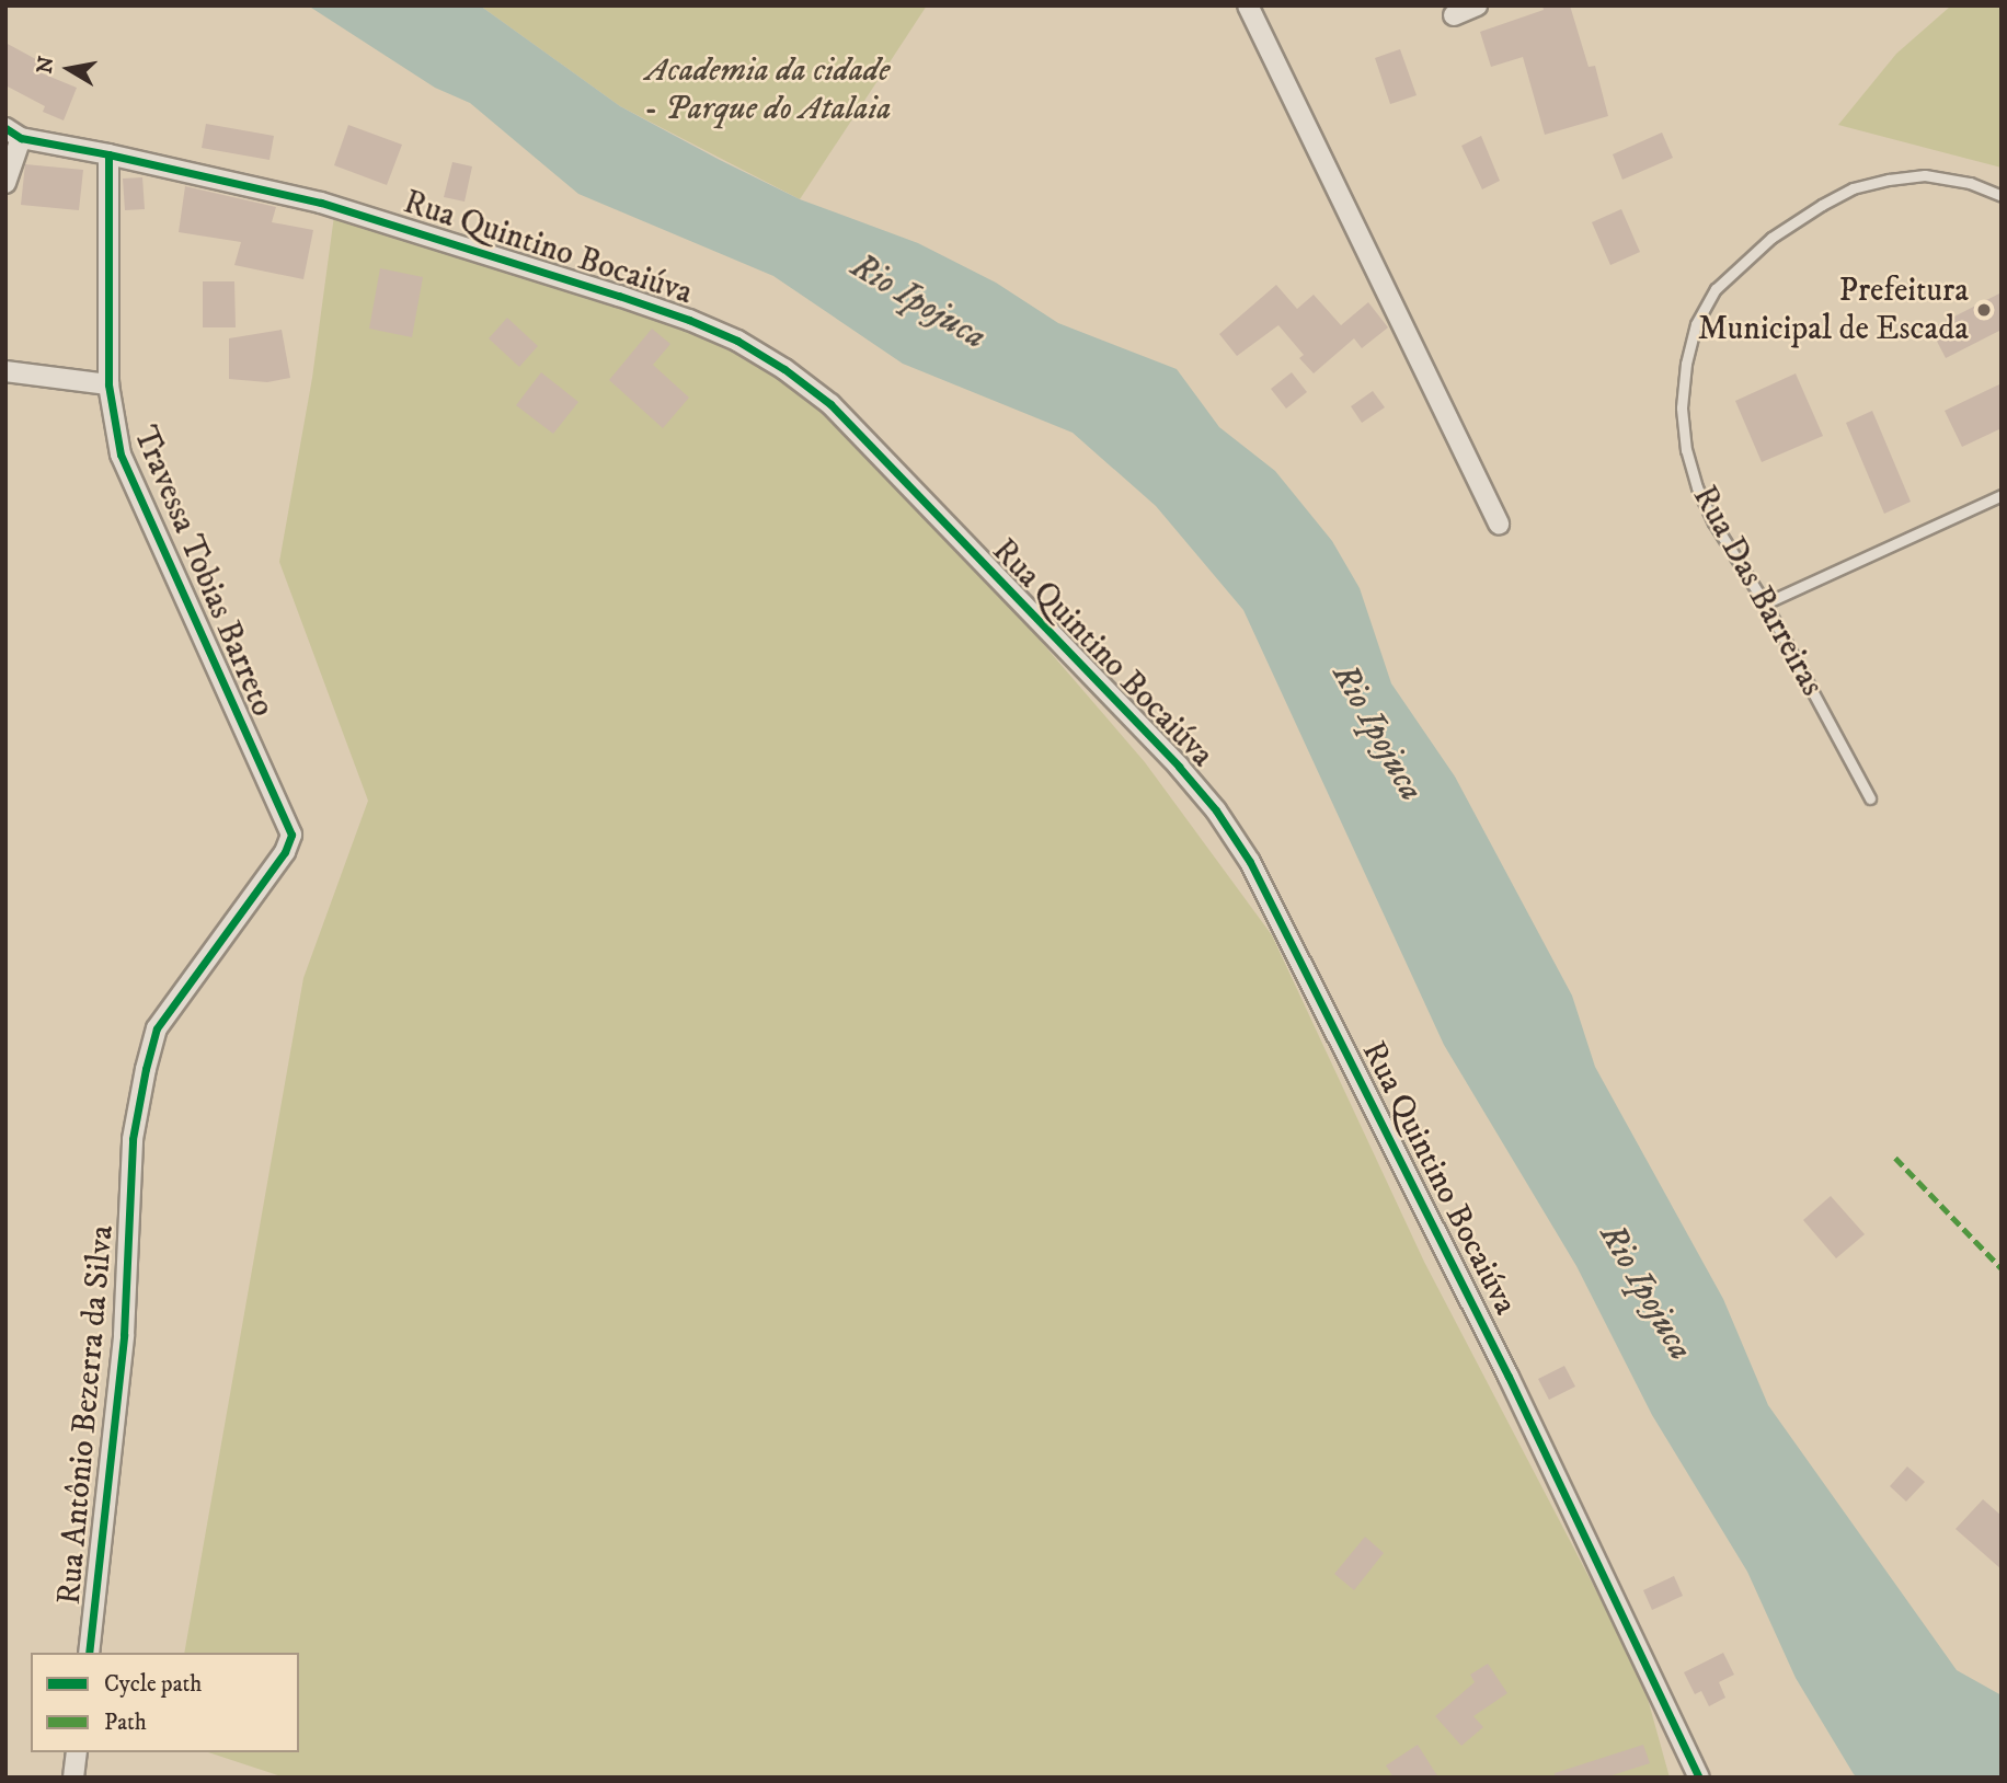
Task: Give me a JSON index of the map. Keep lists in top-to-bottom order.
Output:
{
  "streets": {
    "street": ["Rua Quintino Bocaiúva", "Travessa Tobias Barreto", "Rua Antônio Bezerra da Silva"],
    "lane": ["Rua Das Barreiras"]
  },
  "crossings": [
    ["Rua Quintino Bocaiúva", "Travessa Tobias Barreto"],
    ["Travessa Tobias Barreto", "Rua Antônio Bezerra da Silva"]
  ],
  "water": ["Rio Ipojuca"],
  "parks": ["Academia da cidade - Parque do Atalaia"],
  "places": ["Prefeitura Municipal de Escada"],
  "legend": ["Cycle path", "Path"],
  "north": "left"
}
